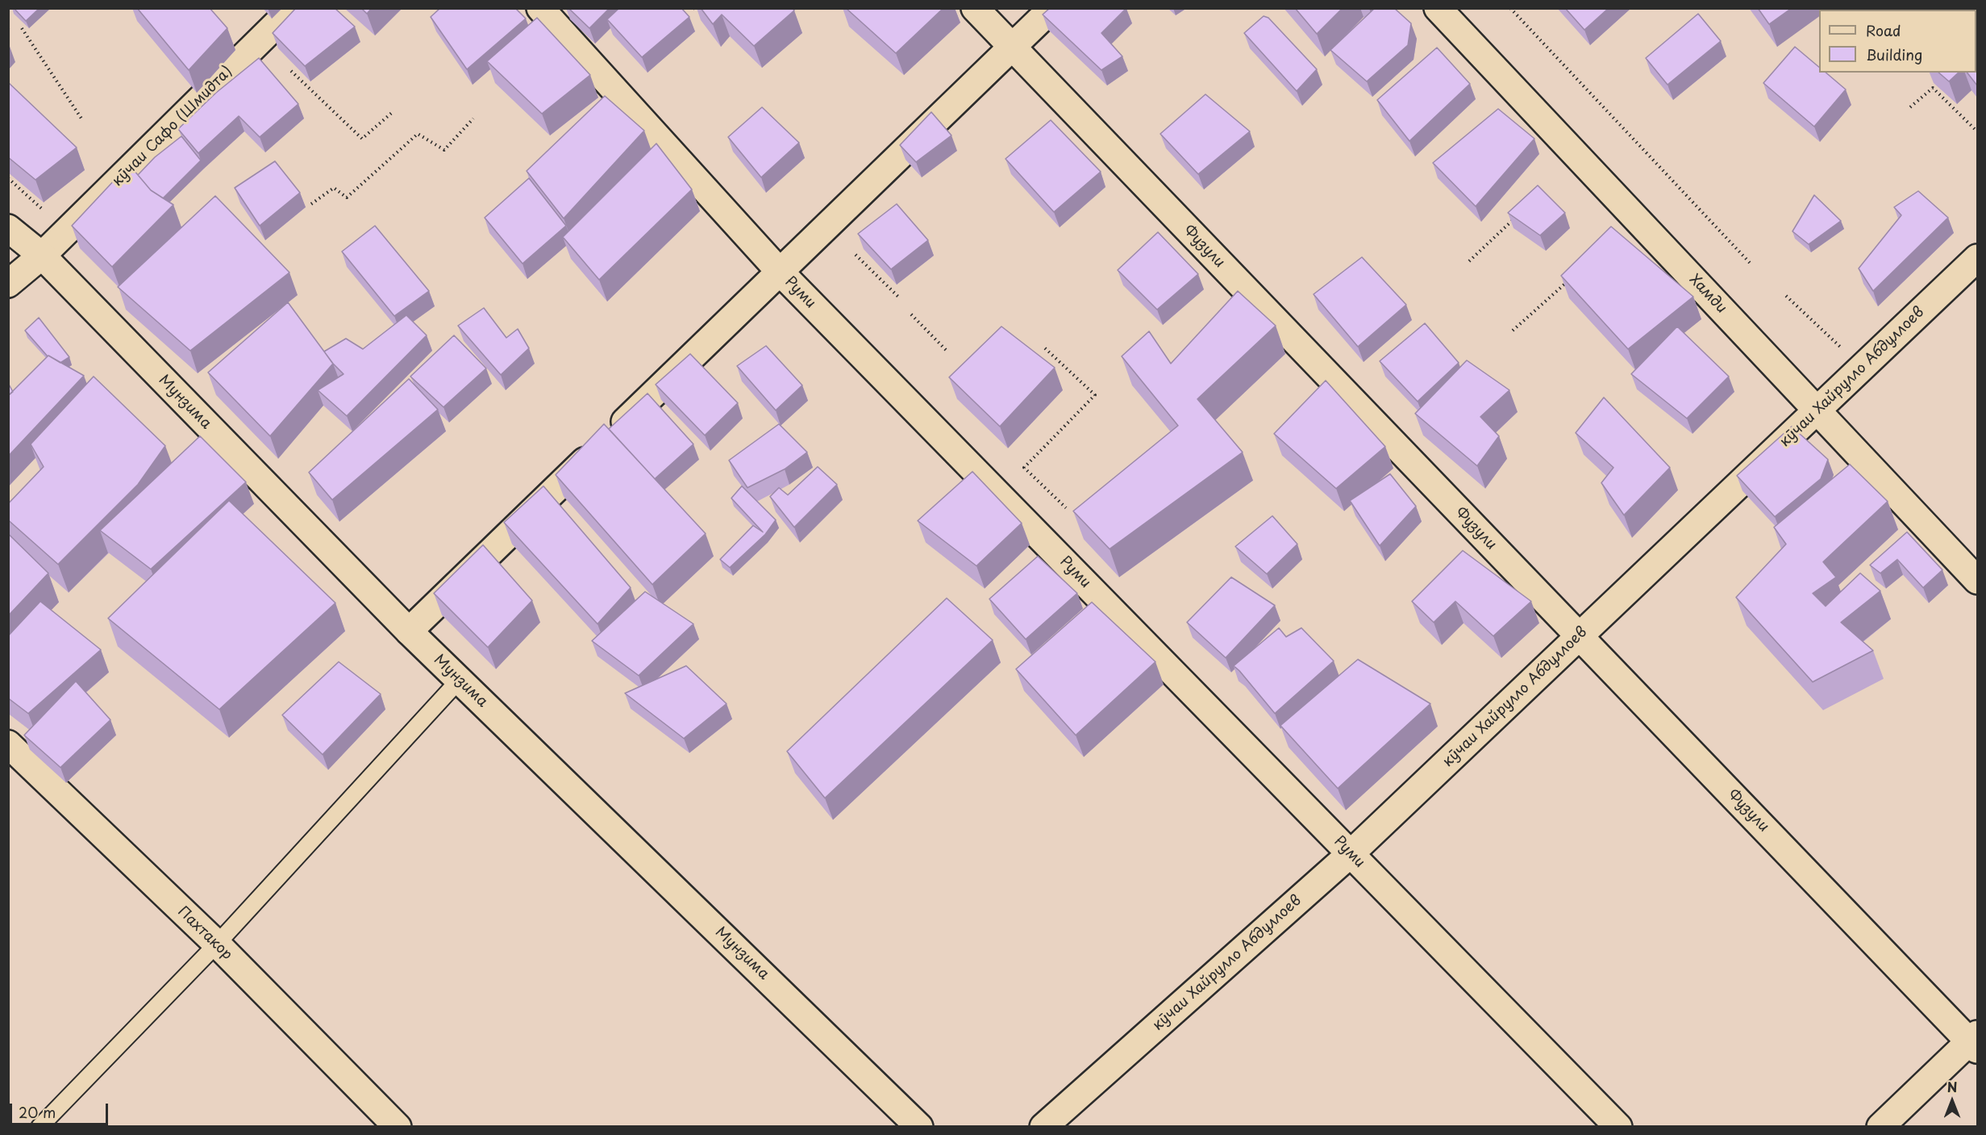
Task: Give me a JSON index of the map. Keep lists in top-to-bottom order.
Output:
{
  "streets": {
    "street": [
      "кӯчаи Сафо (Шмидта)",
      "Фузули",
      "Руми",
      "Хамди",
      "кӯчаи Хайрулло Абдуллоев",
      "Мунзима",
      "Пахтакор"
    ]
  },
  "crossings": [
    ["кӯчаи Сафо (Шмидта)", "Мунзима"],
    ["Фузули", "кӯчаи Хайрулло Абдуллоев"],
    ["Руми", "кӯчаи Хайрулло Абдуллоев"],
    ["Хамди", "кӯчаи Хайрулло Абдуллоев"]
  ],
  "legend": ["Road", "Building"],
  "scale_bar": "20 m",
  "north": "top"
}
